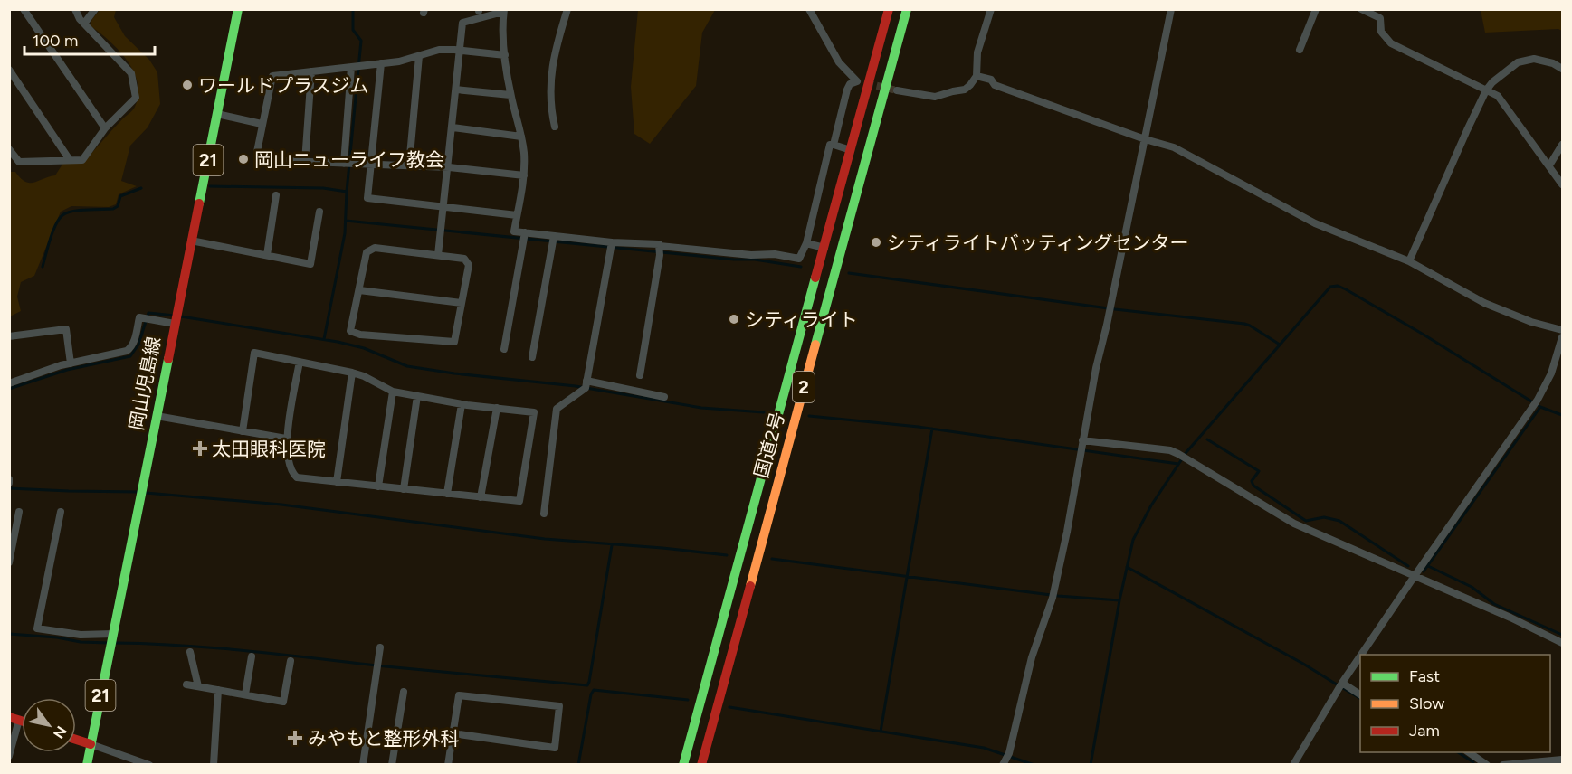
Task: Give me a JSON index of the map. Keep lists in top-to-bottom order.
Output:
{
  "streets": {
    "main road": [
      "21",
      "岡山児島線",
      "2",
      "国道2号"
    ]
  },
  "places": {
    "other": [
      "ワールドプラスジム",
      "岡山ニューライフ教会",
      "シティライトバッティングセンター",
      "シティライト"
    ],
    "health": ["太田眼科医院", "みやもと整形外科"]
  },
  "legend": ["Fast", "Slow", "Jam"],
  "scale_bar": "100 m",
  "north": "bottom right"
}
